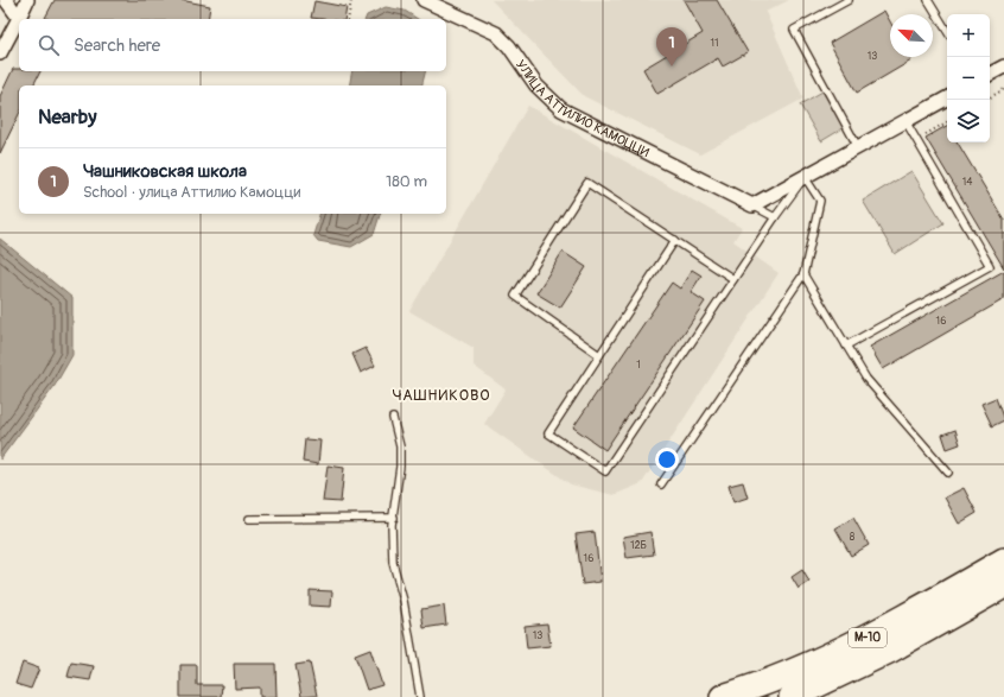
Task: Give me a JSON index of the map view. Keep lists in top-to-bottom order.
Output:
{
  "streets": {
    "highway": ["М-10"],
    "street": ["УЛИЦА АТТИЛИО КАМОЦЦИ"]
  },
  "districts": ["ЧАШНИКОВО"],
  "house_numbers": [
    "11",
    "13",
    "14",
    "16",
    "1",
    "8",
    "12Б",
    "16",
    "13"
  ],
  "north": "top left",
  "page": {
    "map_buttons": ["+", "−"],
    "search": "Search here",
    "pins": "1",
    "heading": "Nearby",
    "list": [
      {
        "mark": "1",
        "name": "Чашниковская школа",
        "note": "School · улица Аттилио Камоцци",
        "value": "180 m"
      }
    ]
  }
}
